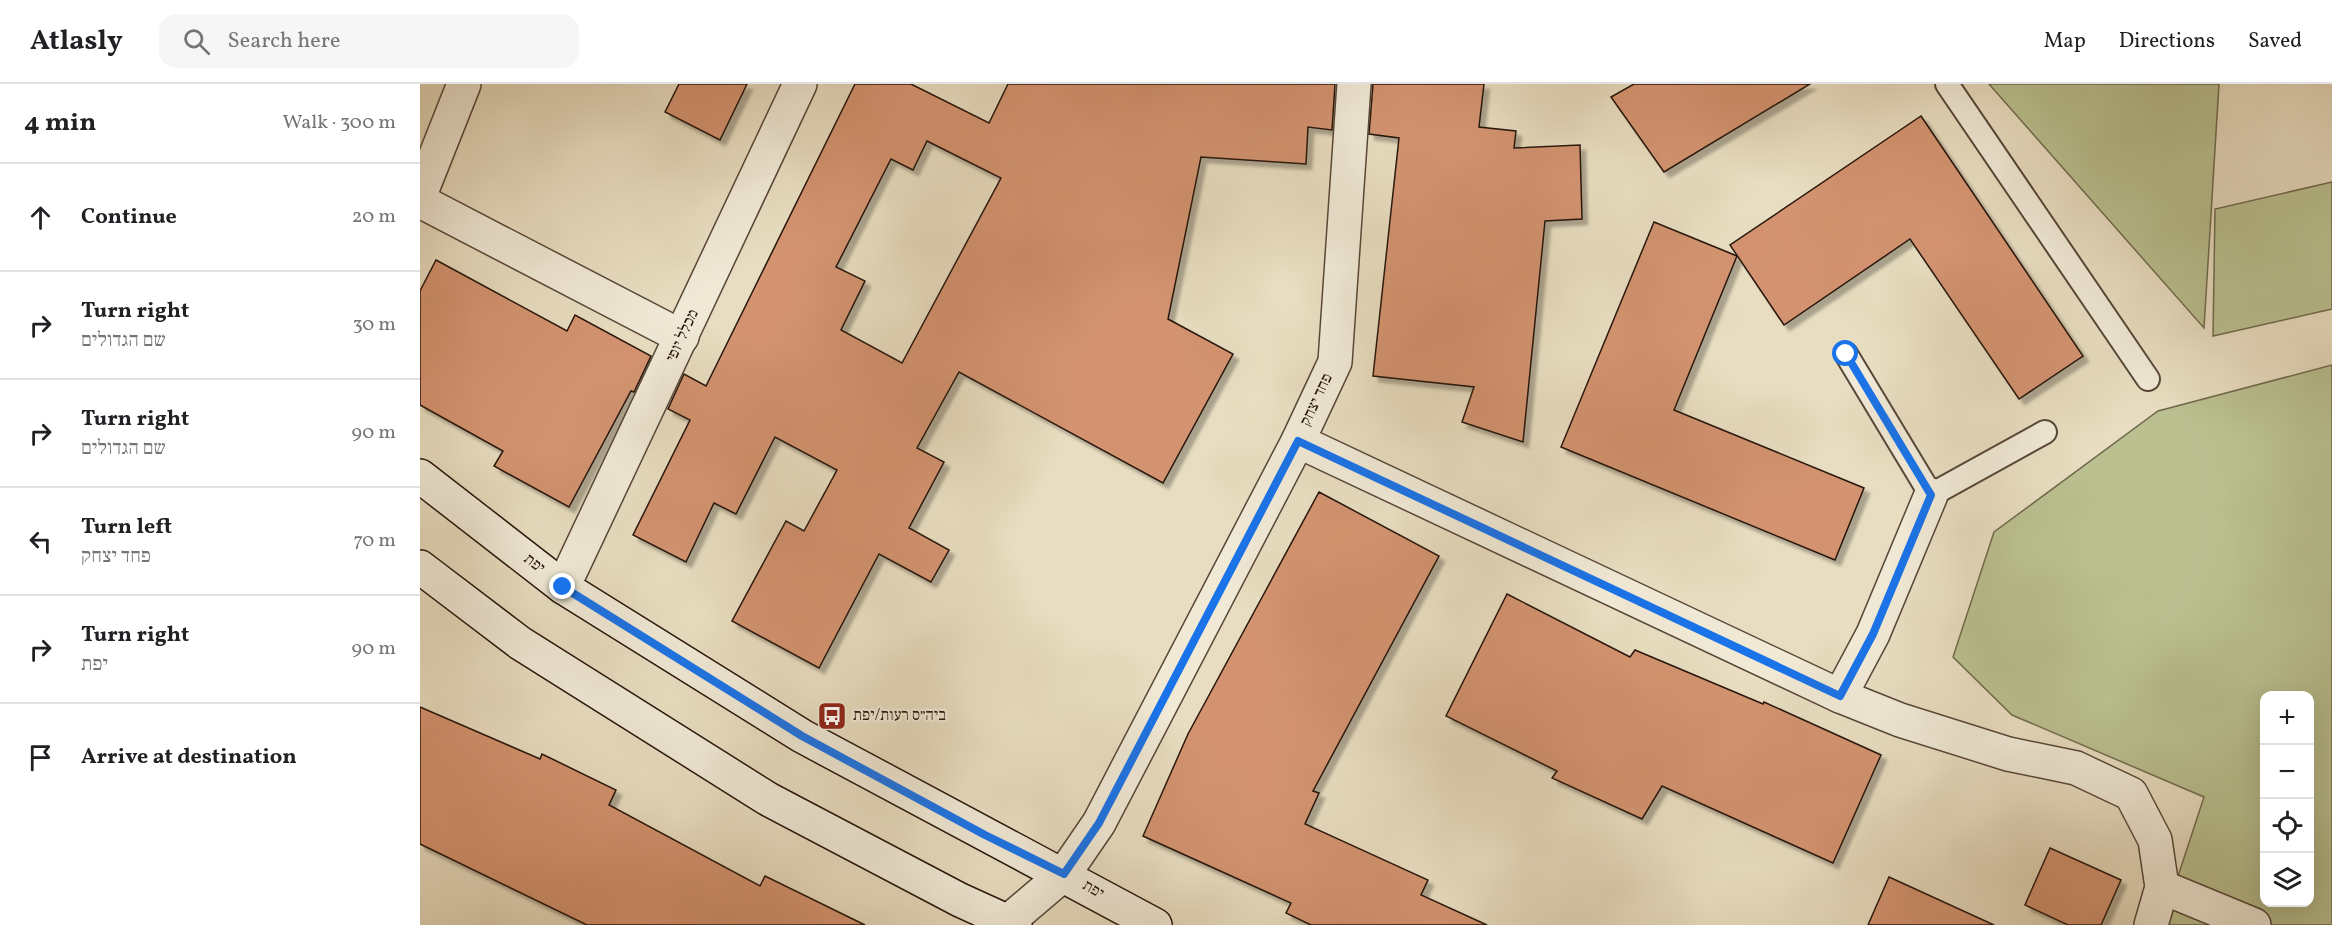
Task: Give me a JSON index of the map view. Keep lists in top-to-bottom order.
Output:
{
  "streets": {
    "street": ["מכלל יופי", "פחד יצחק", "יפת"]
  },
  "crossings": [
    ["מכלל יופי", "יפת"],
    ["פחד יצחק", "יפת"]
  ],
  "places": {
    "bus stop": ["ביה״ס רעות/יפת"]
  },
  "page": {
    "header": "Atlasly",
    "search": "Search here",
    "nav": ["Map", "Directions", "Saved"],
    "heading": ["4 min", "Walk · 300 m"],
    "list": [
      ["Continue", "20 m"],
      ["Turn right", "שם הגדולים", "30 m"],
      ["Turn right", "שם הגדולים", "90 m"],
      ["Turn left", "פחד יצחק", "70 m"],
      ["Turn right", "יפת", "90 m"],
      "Arrive at destination"
    ],
    "map_buttons": ["+", "−"]
  }
}
